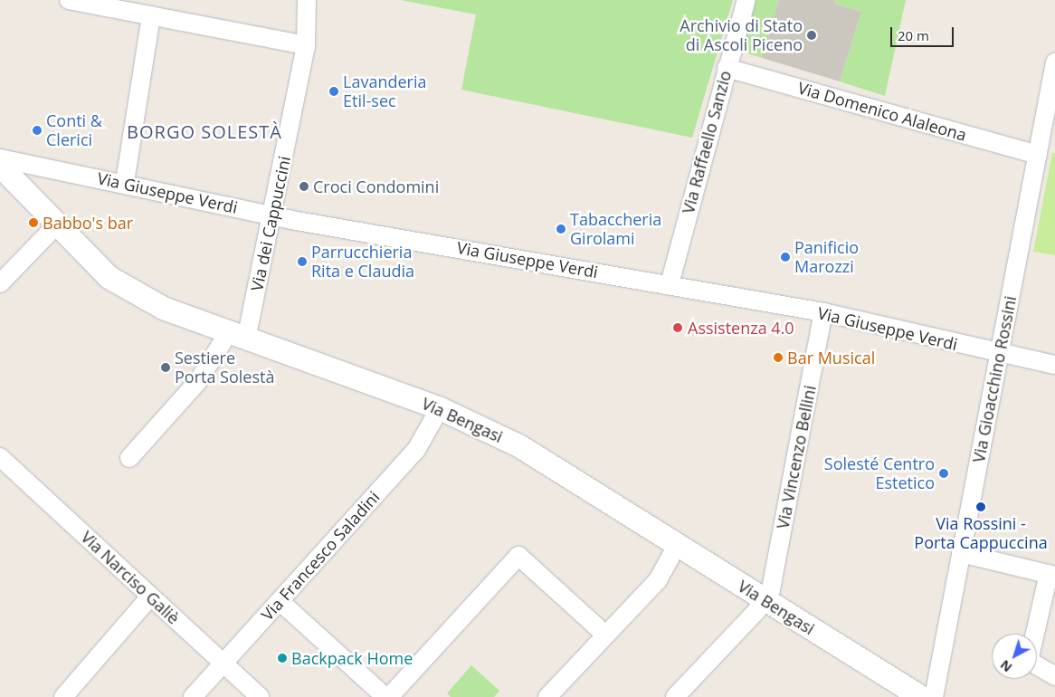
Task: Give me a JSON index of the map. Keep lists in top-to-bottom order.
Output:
{
  "streets": {
    "street": [
      "Via Domenico Alaleona",
      "Via Raffaello Sanzio",
      "Via Giuseppe Verdi",
      "Via dei Cappuccini",
      "Via Gioacchino Rossini",
      "Via Bengasi",
      "Via Vincenzo Bellini",
      "Via Francesco Saladini",
      "Via Narciso Galiè"
    ]
  },
  "crossings": [
    ["Via Domenico Alaleona", "Via Raffaello Sanzio"],
    ["Via Domenico Alaleona", "Via Gioacchino Rossini"],
    ["Via Raffaello Sanzio", "Via Giuseppe Verdi"],
    ["Via Giuseppe Verdi", "Via dei Cappuccini"],
    ["Via Giuseppe Verdi", "Via Gioacchino Rossini"],
    ["Via Giuseppe Verdi", "Via Vincenzo Bellini"],
    ["Via dei Cappuccini", "Via Bengasi"],
    ["Via Bengasi", "Via Vincenzo Bellini"],
    ["Via Bengasi", "Via Francesco Saladini"],
    ["Via Francesco Saladini", "Via Narciso Galiè"]
  ],
  "districts": ["BORGO SOLESTÀ"],
  "places": [
    "Archivio di Stato di Ascoli Piceno",
    "Lavanderia Etil-sec",
    "Conti & Clerici",
    "Croci Condomini",
    "Babbo's bar",
    "Tabaccheria Girolami",
    "Panificio Marozzi",
    "Parrucchieria Rita e Claudia",
    "Assistenza 4.0",
    "Bar Musical",
    "Sestiere Porta Solestà",
    "Solesté Centro Estetico",
    "Via Rossini - Porta Cappuccina",
    "Backpack Home"
  ],
  "scale_bar": "20 m",
  "north": "bottom left"
}
